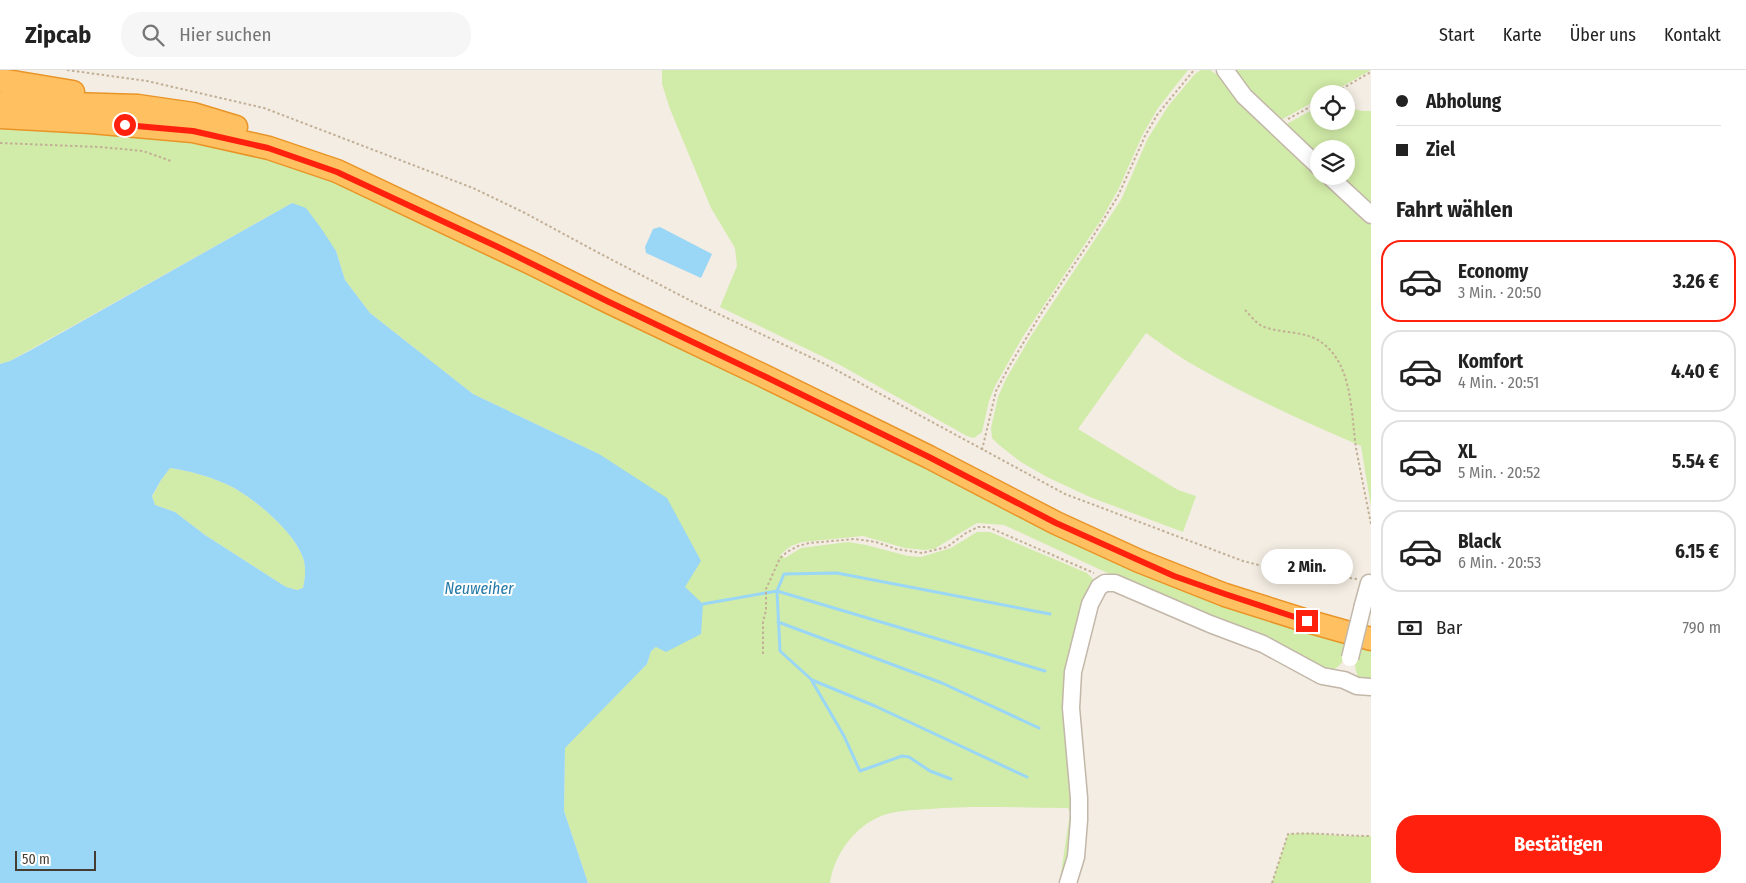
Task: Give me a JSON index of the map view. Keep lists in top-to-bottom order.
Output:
{
  "water": ["Neuweiher"],
  "scale_bar": "50 m",
  "page": {
    "header": "Zipcab",
    "search": "Hier suchen",
    "nav": [
      "Start",
      "Karte",
      "Über uns",
      "Kontakt"
    ],
    "banner": ["Abholung", "Ziel"],
    "heading": "Fahrt wählen",
    "list": [
      {
        "name": "Economy",
        "note": "3 Min. · 20:50",
        "value": "3.26 €"
      },
      {
        "name": "Komfort",
        "note": "4 Min. · 20:51",
        "value": "4.40 €"
      },
      {
        "name": "XL",
        "note": "5 Min. · 20:52",
        "value": "5.54 €"
      },
      {
        "name": "Black",
        "note": "6 Min. · 20:53",
        "value": "6.15 €"
      }
    ],
    "bubble": "2 Min.",
    "pay": ["Bar", "790 m"],
    "buttons": "Bestätigen",
    "scale": "50 m"
  }
}
